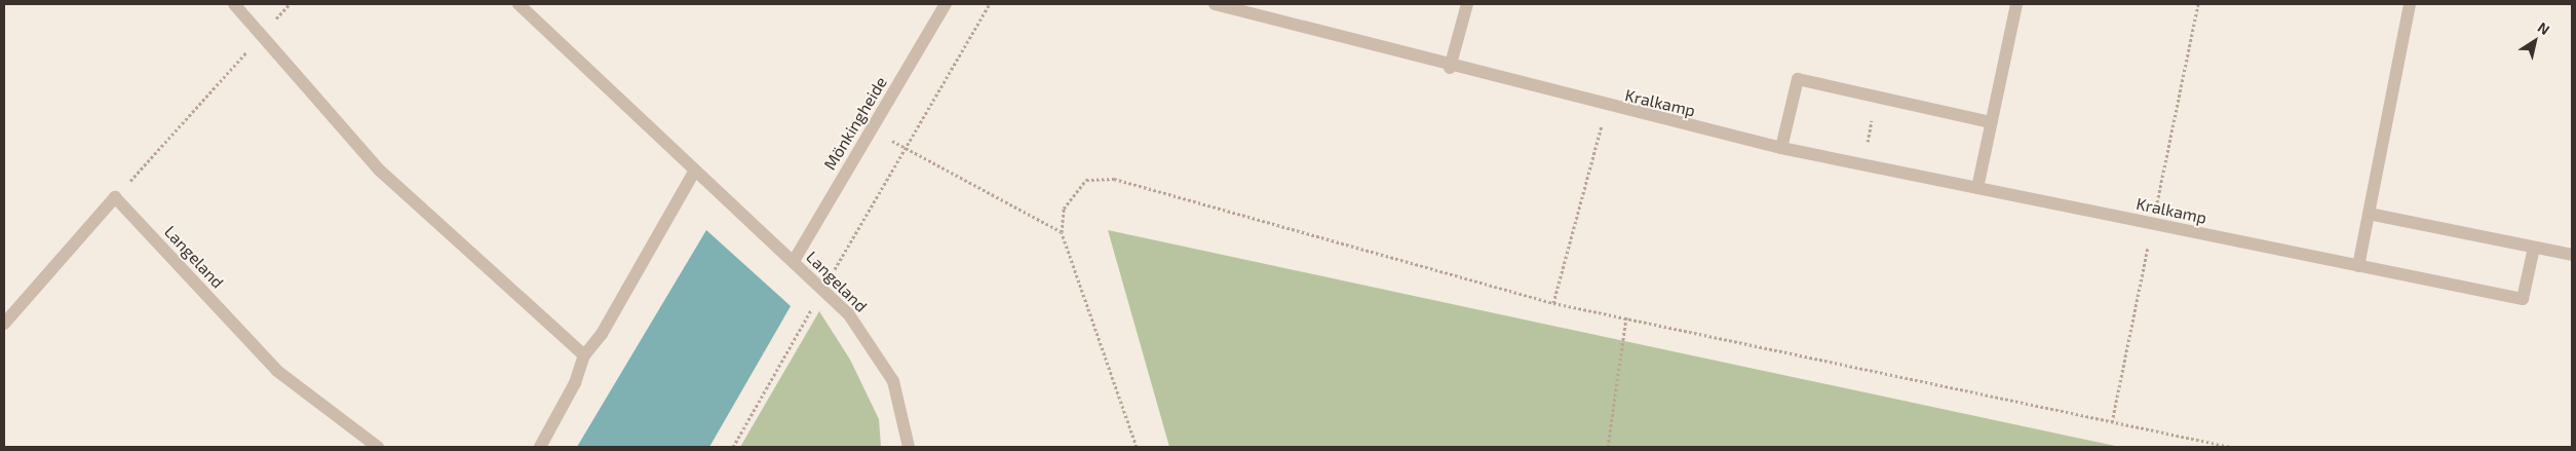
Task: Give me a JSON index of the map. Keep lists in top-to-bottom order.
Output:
{
  "streets": {
    "street": ["Kralkamp", "Mönkingheide", "Langeland"]
  },
  "crossings": [
    ["Mönkingheide", "Langeland"]
  ],
  "north": "top right"
}
